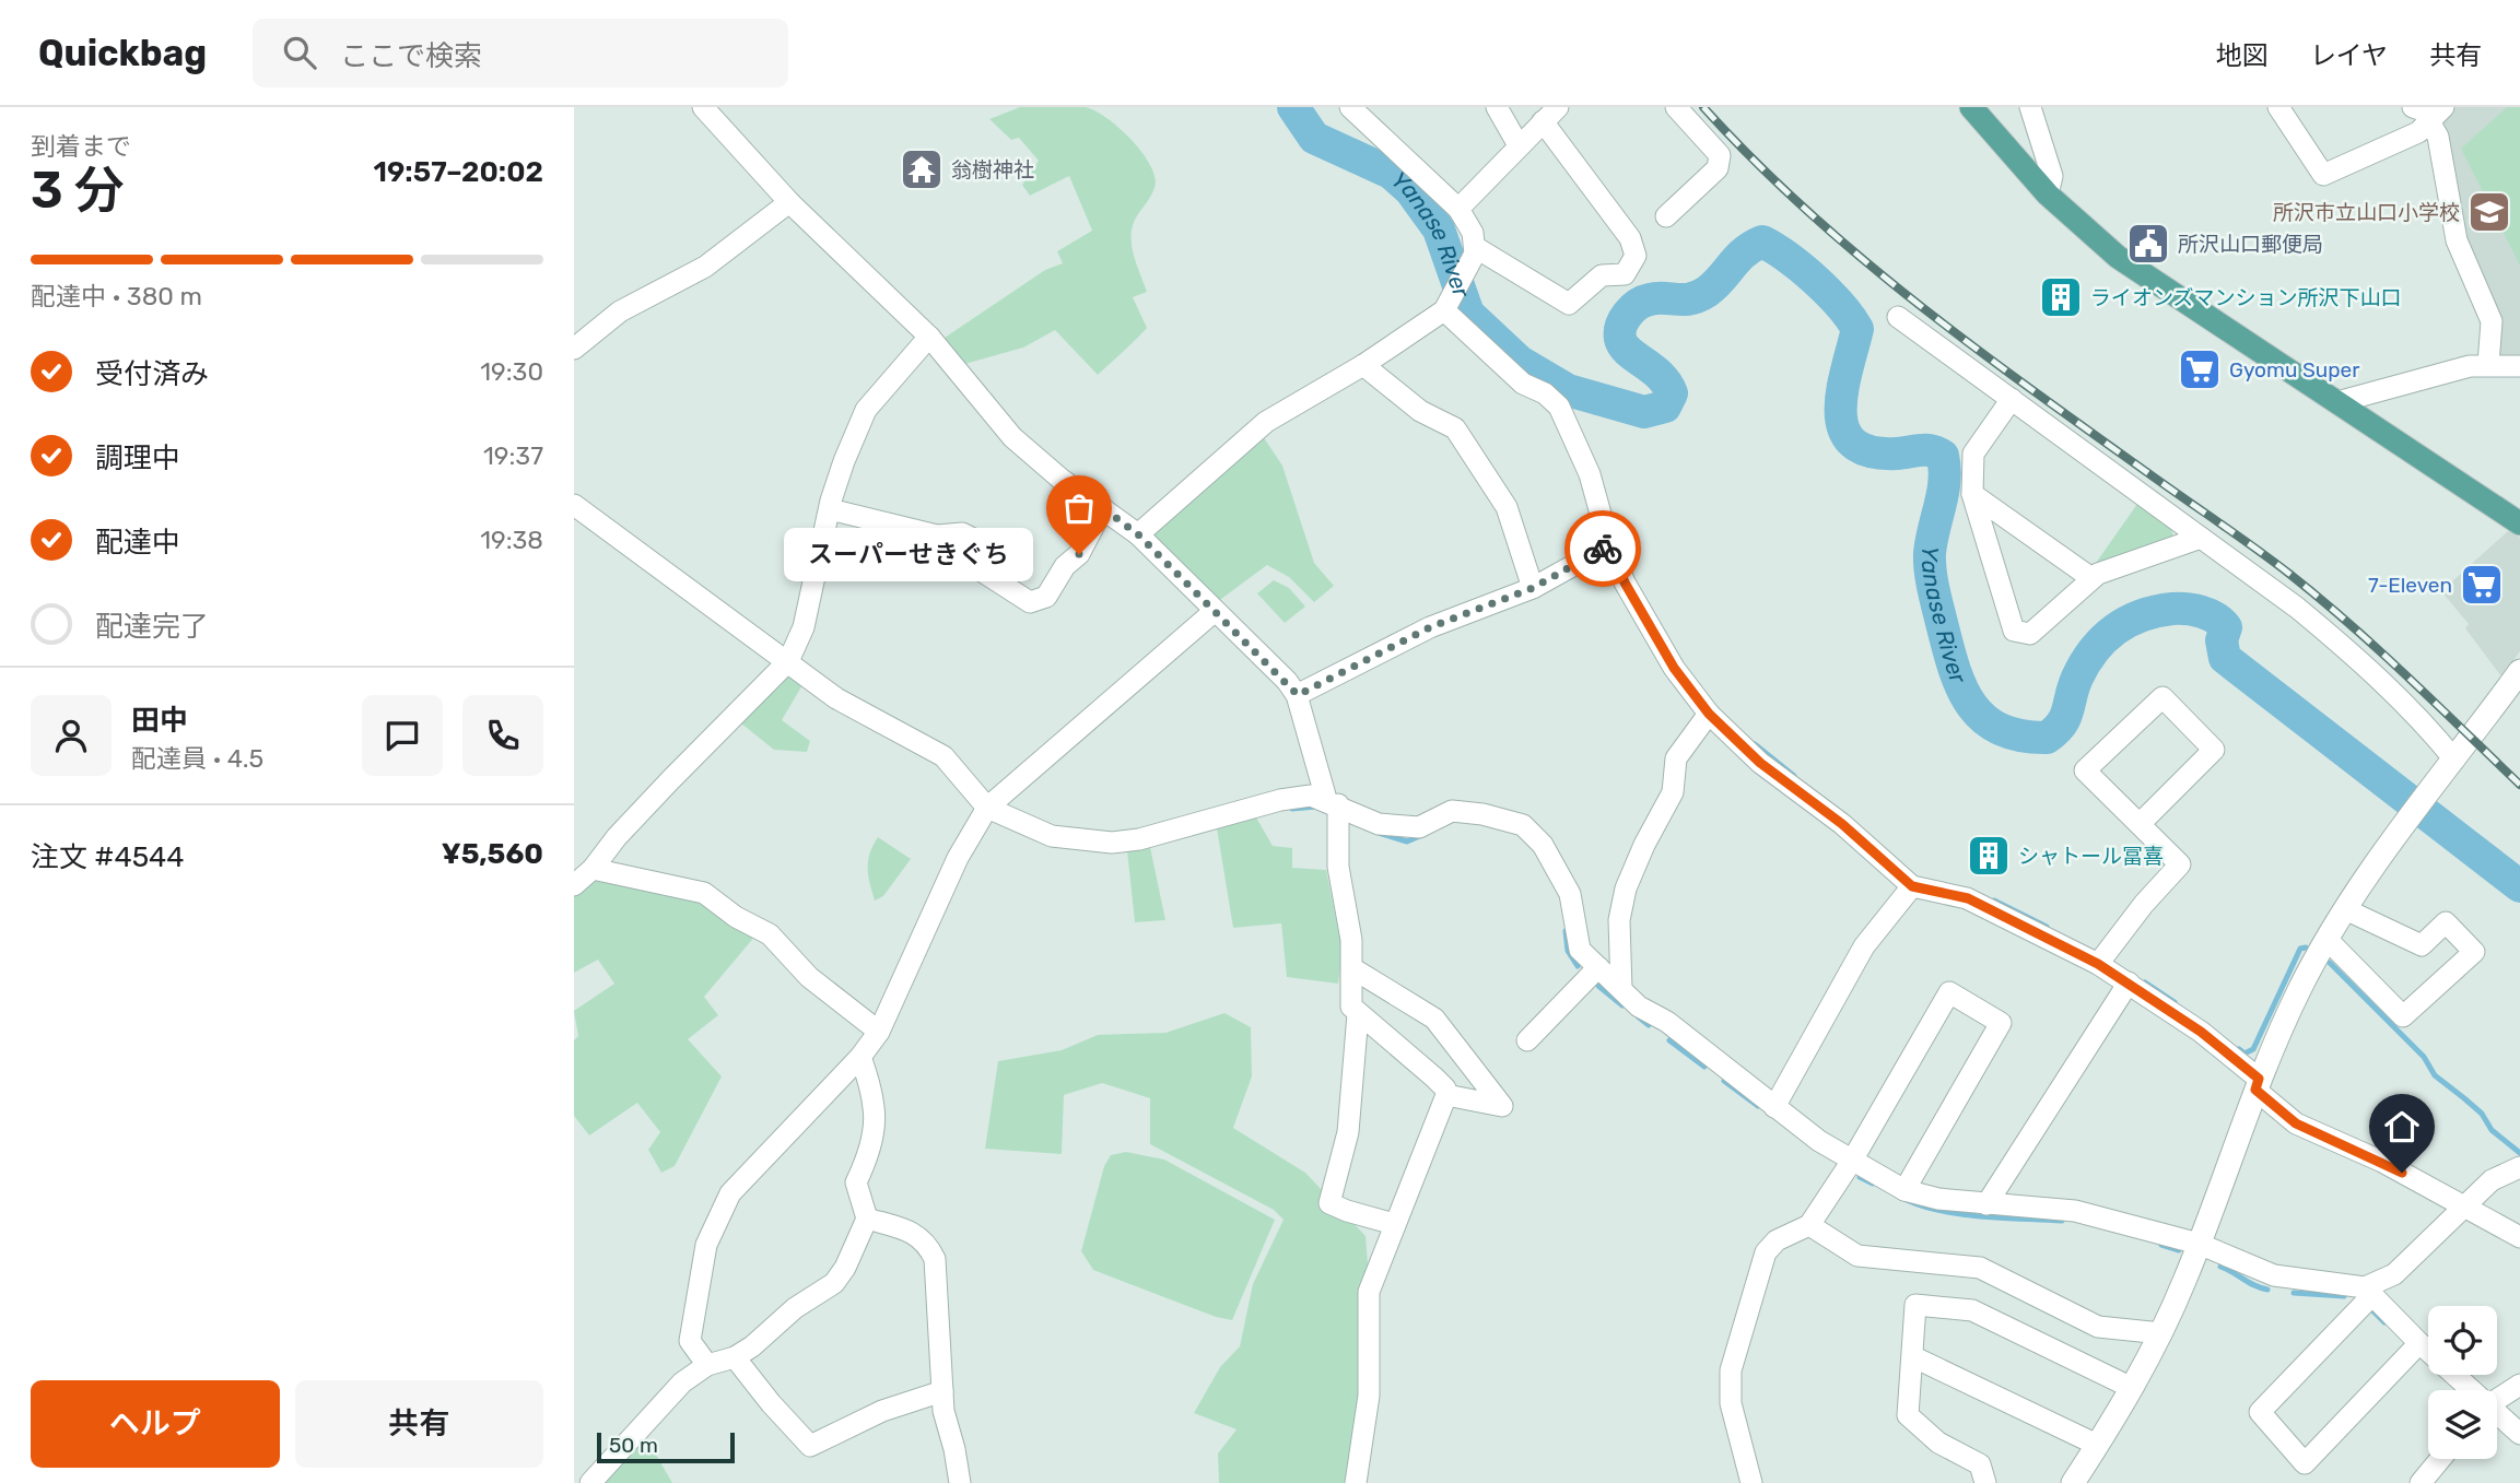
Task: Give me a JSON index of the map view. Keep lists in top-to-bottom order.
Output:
{
  "water": ["Yanase River"],
  "places": {
    "temple": ["翁樹神社"],
    "school or university": ["所沢市立山口小学校"],
    "public building": ["所沢山口郵便局"],
    "building": ["ライオンズマンション所沢下山口", "シャトール冨喜"],
    "supermarket": ["Gyomu Super", "7-Eleven"],
    "other": ["スーパーせきぐち"]
  },
  "scale_bar": "50 m",
  "page": {
    "header": "Quickbag",
    "search": "ここで検索",
    "nav": ["地図", "レイヤ", "共有"],
    "heading": ["3 分", "到着まで", "19:57–20:02"],
    "panel": [
      "田中",
      "配達員 · 4.5",
      "注文 #4544",
      "¥5,560"
    ],
    "bar": "配達中 · 380 m",
    "list": [
      ["受付済み", "19:30"],
      ["調理中", "19:37"],
      ["配達中", "19:38"],
      "配達完了"
    ],
    "bubble": "スーパーせきぐち",
    "buttons": ["ヘルプ", "共有"],
    "scale": "50 m"
  }
}
